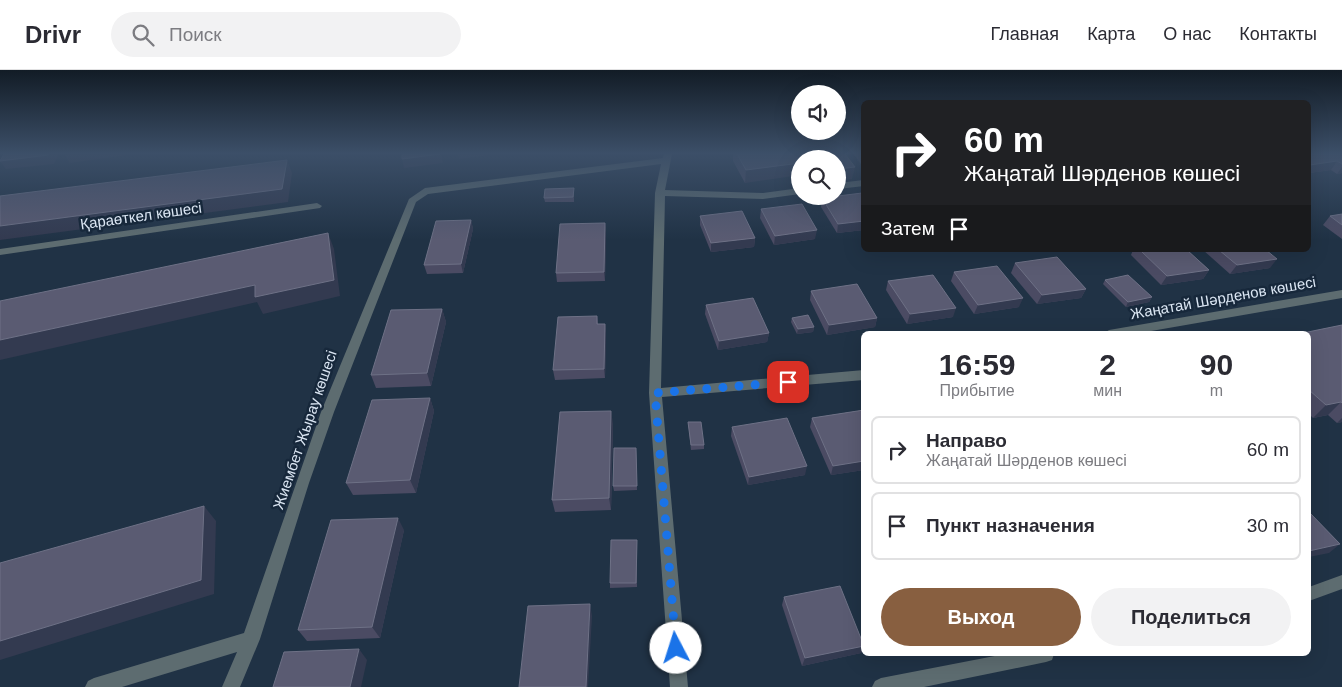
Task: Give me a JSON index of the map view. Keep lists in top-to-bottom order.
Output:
{
  "streets": {
    "street": ["Қараөткел көшесі", "Жаңатай Шәрденов көшесі", "Жиембет Жырау көшесі"]
  },
  "page": {
    "header": "Drivr",
    "search": "Поиск",
    "nav": [
      "Главная",
      "Карта",
      "О нас",
      "Контакты"
    ],
    "turn": ["60 m", "Жаңатай Шәрденов көшесі"],
    "then": "Затем",
    "eta": [
      "16:59",
      "Прибытие",
      "2",
      "мин",
      "90",
      "m"
    ],
    "list": [
      {
        "name": "Направо",
        "note": "Жаңатай Шәрденов көшесі",
        "value": "60 m"
      },
      {
        "name": "Пункт назначения",
        "value": "30 m"
      }
    ],
    "buttons": ["Выход", "Поделиться"]
  }
}
